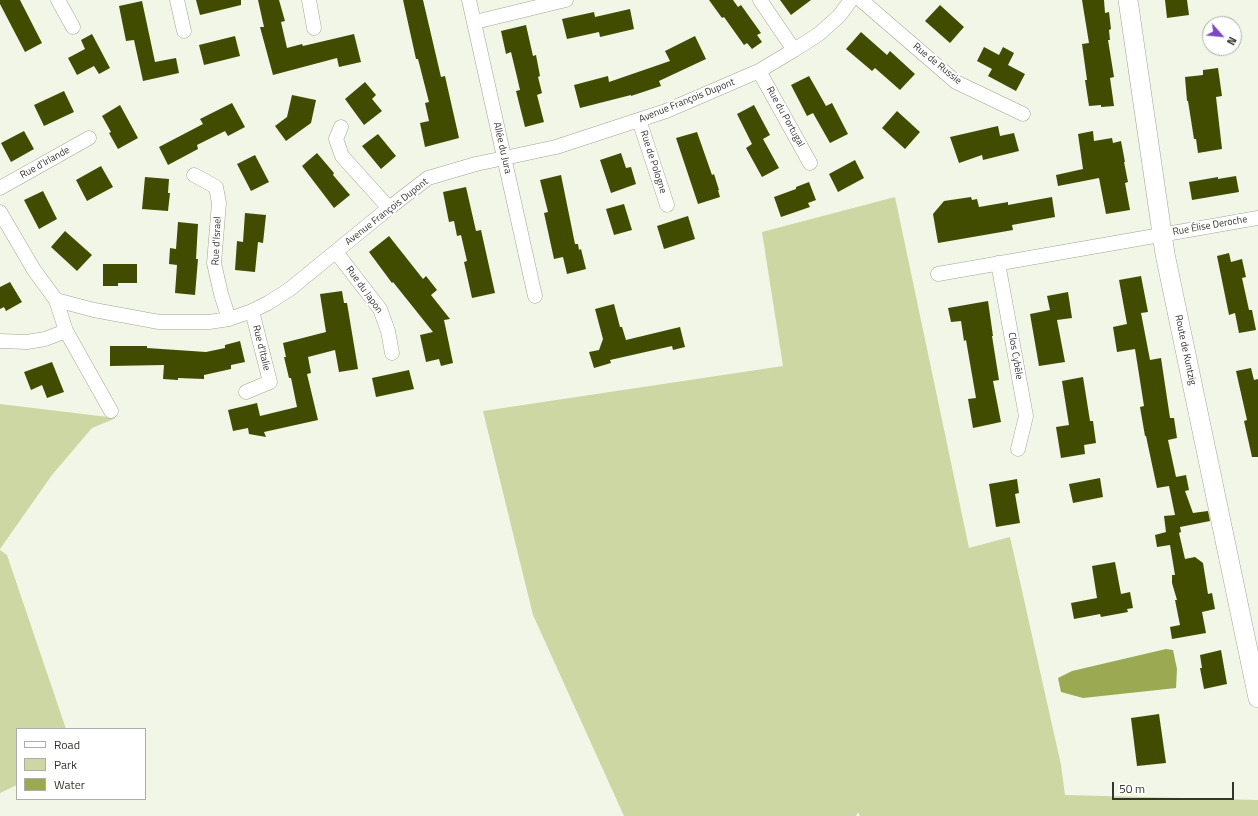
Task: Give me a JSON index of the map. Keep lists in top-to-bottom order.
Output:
{
  "streets": {
    "street": [
      "Rue de Russie",
      "Avenue François Dupont",
      "Rue du Portugal",
      "Allée du Jura",
      "Rue de Pologne",
      "Rue d'Irlande",
      "Rue Élise Deroche",
      "Rue d'Israel",
      "Rue du Japon",
      "Rue d'Italie",
      "Route de Kuntzig",
      "Clos Cybèle"
    ]
  },
  "crossings": [
    ["Avenue François Dupont", "Rue du Portugal"],
    ["Avenue François Dupont", "Allée du Jura"],
    ["Avenue François Dupont", "Rue de Pologne"],
    ["Avenue François Dupont", "Rue d'Israel"],
    ["Avenue François Dupont", "Rue du Japon"],
    ["Avenue François Dupont", "Rue d'Italie"],
    ["Rue Élise Deroche", "Route de Kuntzig"]
  ],
  "legend": ["Road", "Park", "Water"],
  "scale_bar": "50 m",
  "north": "bottom right"
}
